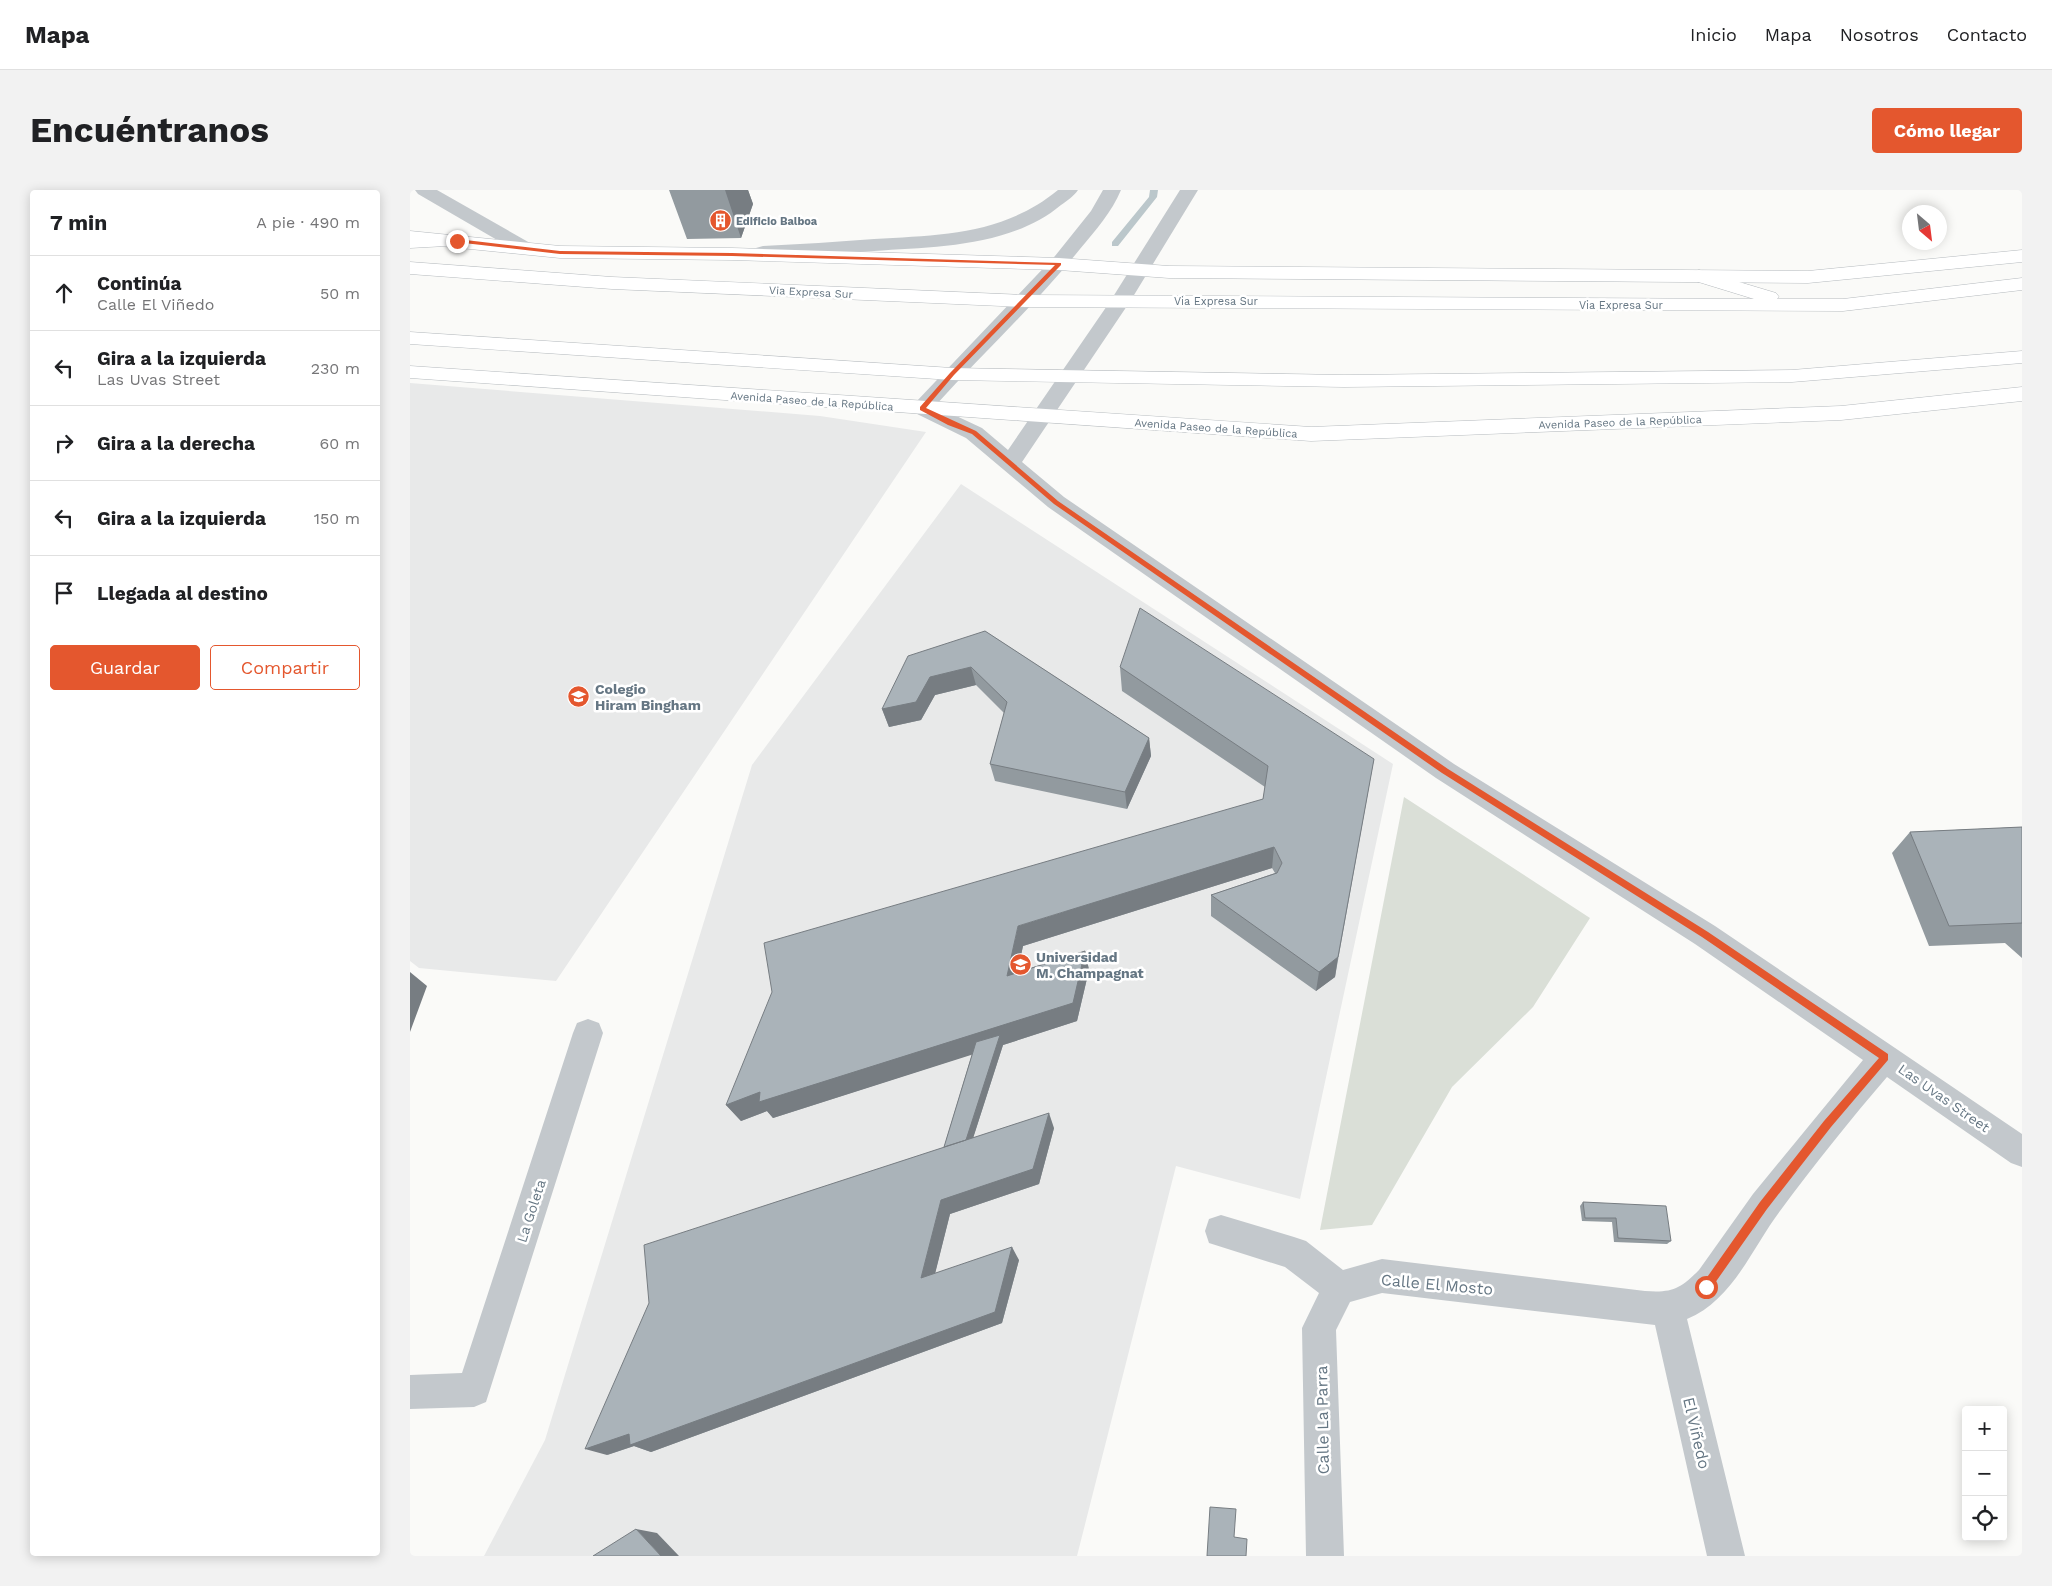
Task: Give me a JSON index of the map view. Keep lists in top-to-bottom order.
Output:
{
  "streets": {
    "main road": ["Via Expresa Sur", "Avenida Paseo de la República"],
    "street": [
      "Las Uvas Street",
      "La Goleta",
      "Calle El Mosto",
      "Calle La Parra",
      "El Viñedo"
    ]
  },
  "crossings": [
    ["Avenida Paseo de la República", "Las Uvas Street"],
    ["Calle El Mosto", "Calle La Parra"],
    ["Calle El Mosto", "El Viñedo"]
  ],
  "places": {
    "building": ["Edificio Balboa"],
    "school or university": ["Colegio Hiram Bingham", "Universidad M. Champagnat"]
  },
  "north": "bottom right",
  "page": {
    "header": "Mapa",
    "nav": [
      "Inicio",
      "Mapa",
      "Nosotros",
      "Contacto"
    ],
    "buttons": [
      "Cómo llegar",
      ["Guardar", "Compartir"]
    ],
    "title": "Encuéntranos",
    "heading": ["7 min", "A pie · 490 m"],
    "list": [
      ["Continúa", "Calle El Viñedo", "50 m"],
      ["Gira a la izquierda", "Las Uvas Street", "230 m"],
      ["Gira a la derecha", "60 m"],
      ["Gira a la izquierda", "150 m"],
      "Llegada al destino"
    ],
    "map_buttons": ["+", "−"]
  }
}
